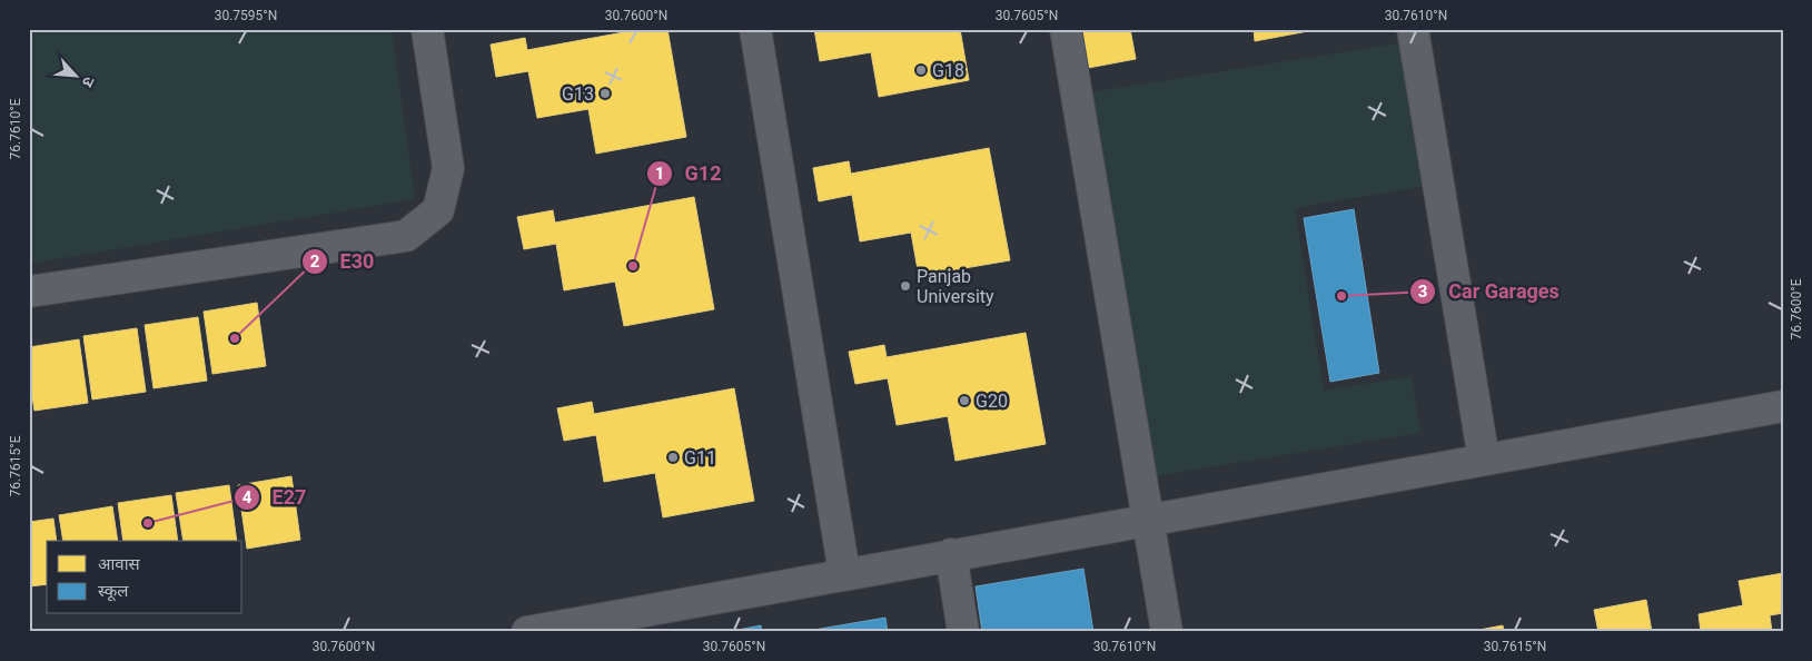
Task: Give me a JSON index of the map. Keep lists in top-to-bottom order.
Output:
{
  "places": [
    "G18",
    "G13",
    "G12",
    "Panjab University",
    "Car Garages",
    "E30",
    "G20",
    "G11",
    "E27"
  ],
  "legend": ["आवास", "स्कूल"],
  "north": "bottom right",
  "coordinates": [
    "30.7595°N",
    "30.7600°N",
    "30.7605°N",
    "30.7610°N",
    "76.7610°E",
    "76.7600°E",
    "76.7615°E",
    "30.7615°N"
  ]
}
